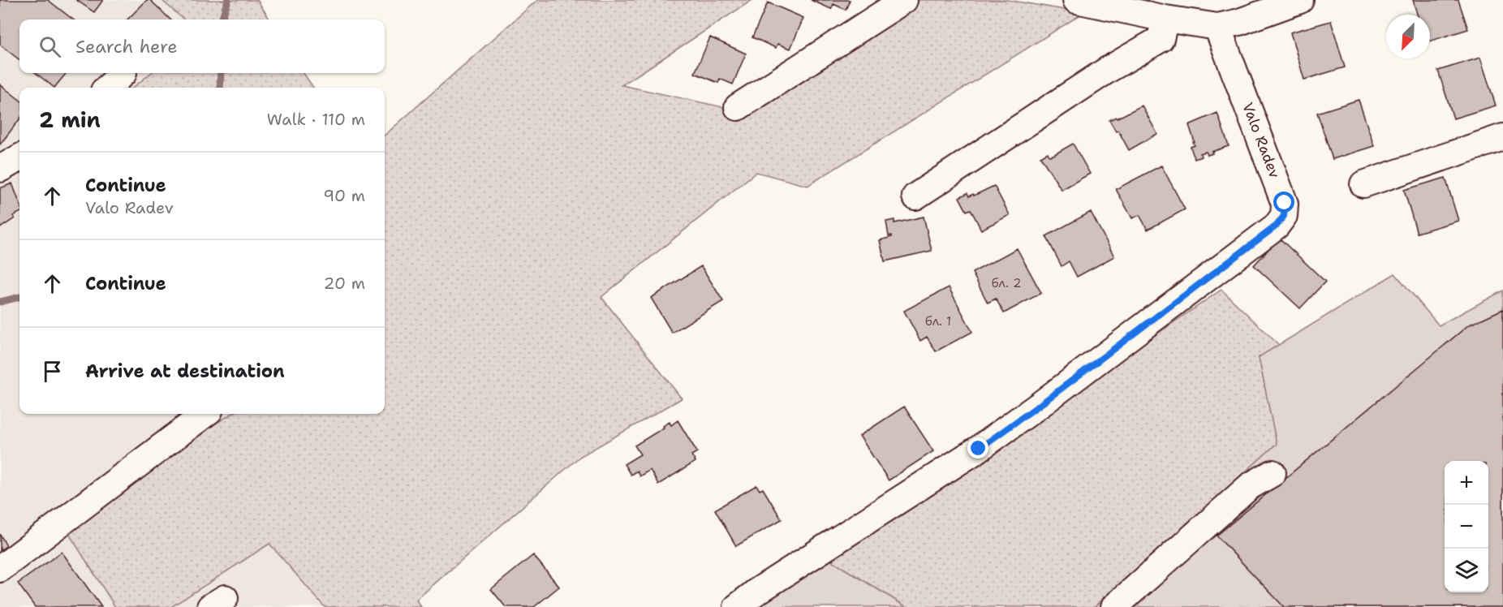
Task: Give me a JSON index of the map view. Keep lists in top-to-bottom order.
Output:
{
  "streets": {
    "street": ["Valo Radev"]
  },
  "house_numbers": ["бл. 2", "бл. 1"],
  "north": "bottom left",
  "page": {
    "search": "Search here",
    "heading": ["2 min", "Walk · 110 m"],
    "list": [
      ["Continue", "Valo Radev", "90 m"],
      ["Continue", "20 m"],
      "Arrive at destination"
    ],
    "map_buttons": ["+", "−"]
  }
}
